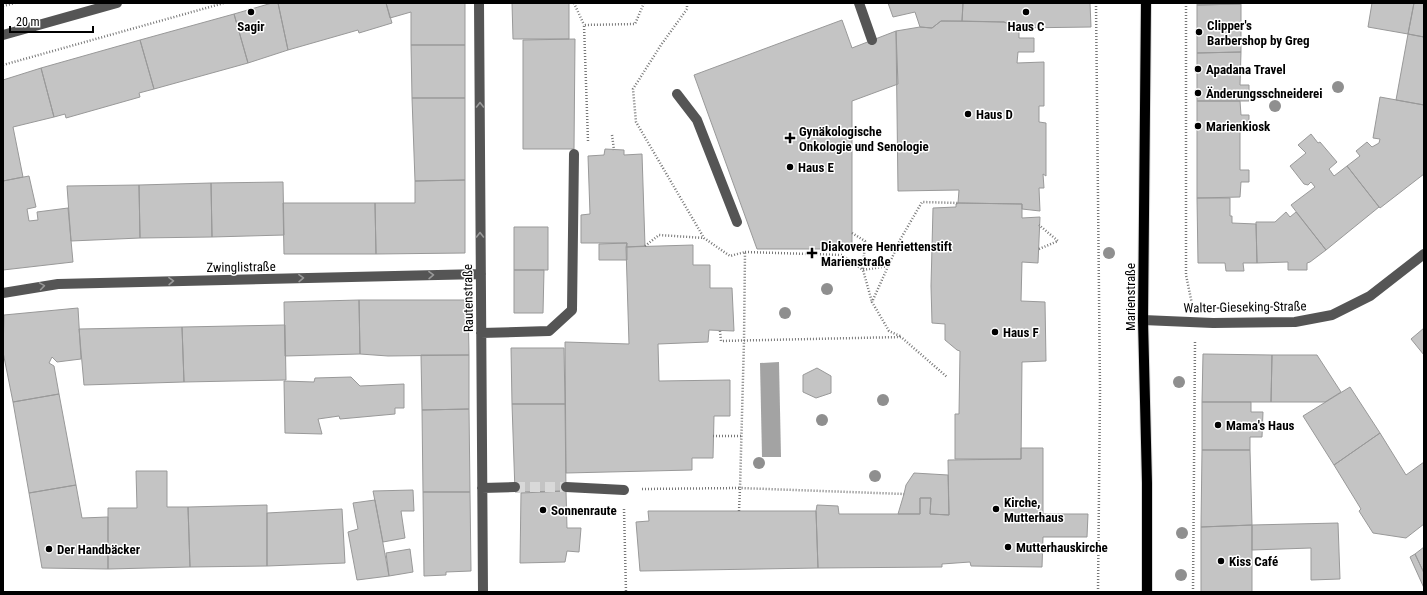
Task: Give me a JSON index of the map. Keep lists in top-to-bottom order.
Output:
{
  "streets": {
    "main road": ["Marienstraße"],
    "street": ["Zwinglistraße", "Rautenstraße", "Walter-Gieseking-Straße"]
  },
  "crossings": [
    ["Zwinglistraße", "Rautenstraße"],
    ["Marienstraße", "Walter-Gieseking-Straße"]
  ],
  "one_way": ["Zwinglistraße", "Rautenstraße"],
  "places": {
    "other": [
      "Sagir",
      "Haus C",
      "Clipper's Barbershop by Greg",
      "Apadana Travel",
      "Änderungsschneiderei",
      "Haus D",
      "Marienkiosk",
      "Haus E",
      "Haus F",
      "Mama's Haus",
      "Kirche, Mutterhaus",
      "Sonnenraute",
      "Mutterhauskirche",
      "Der Handbäcker",
      "Kiss Café"
    ],
    "health": ["Gynäkologische Onkologie und Senologie", "Diakovere Henriettenstift Marienstraße"]
  },
  "scale_bar": "20 m"
}
